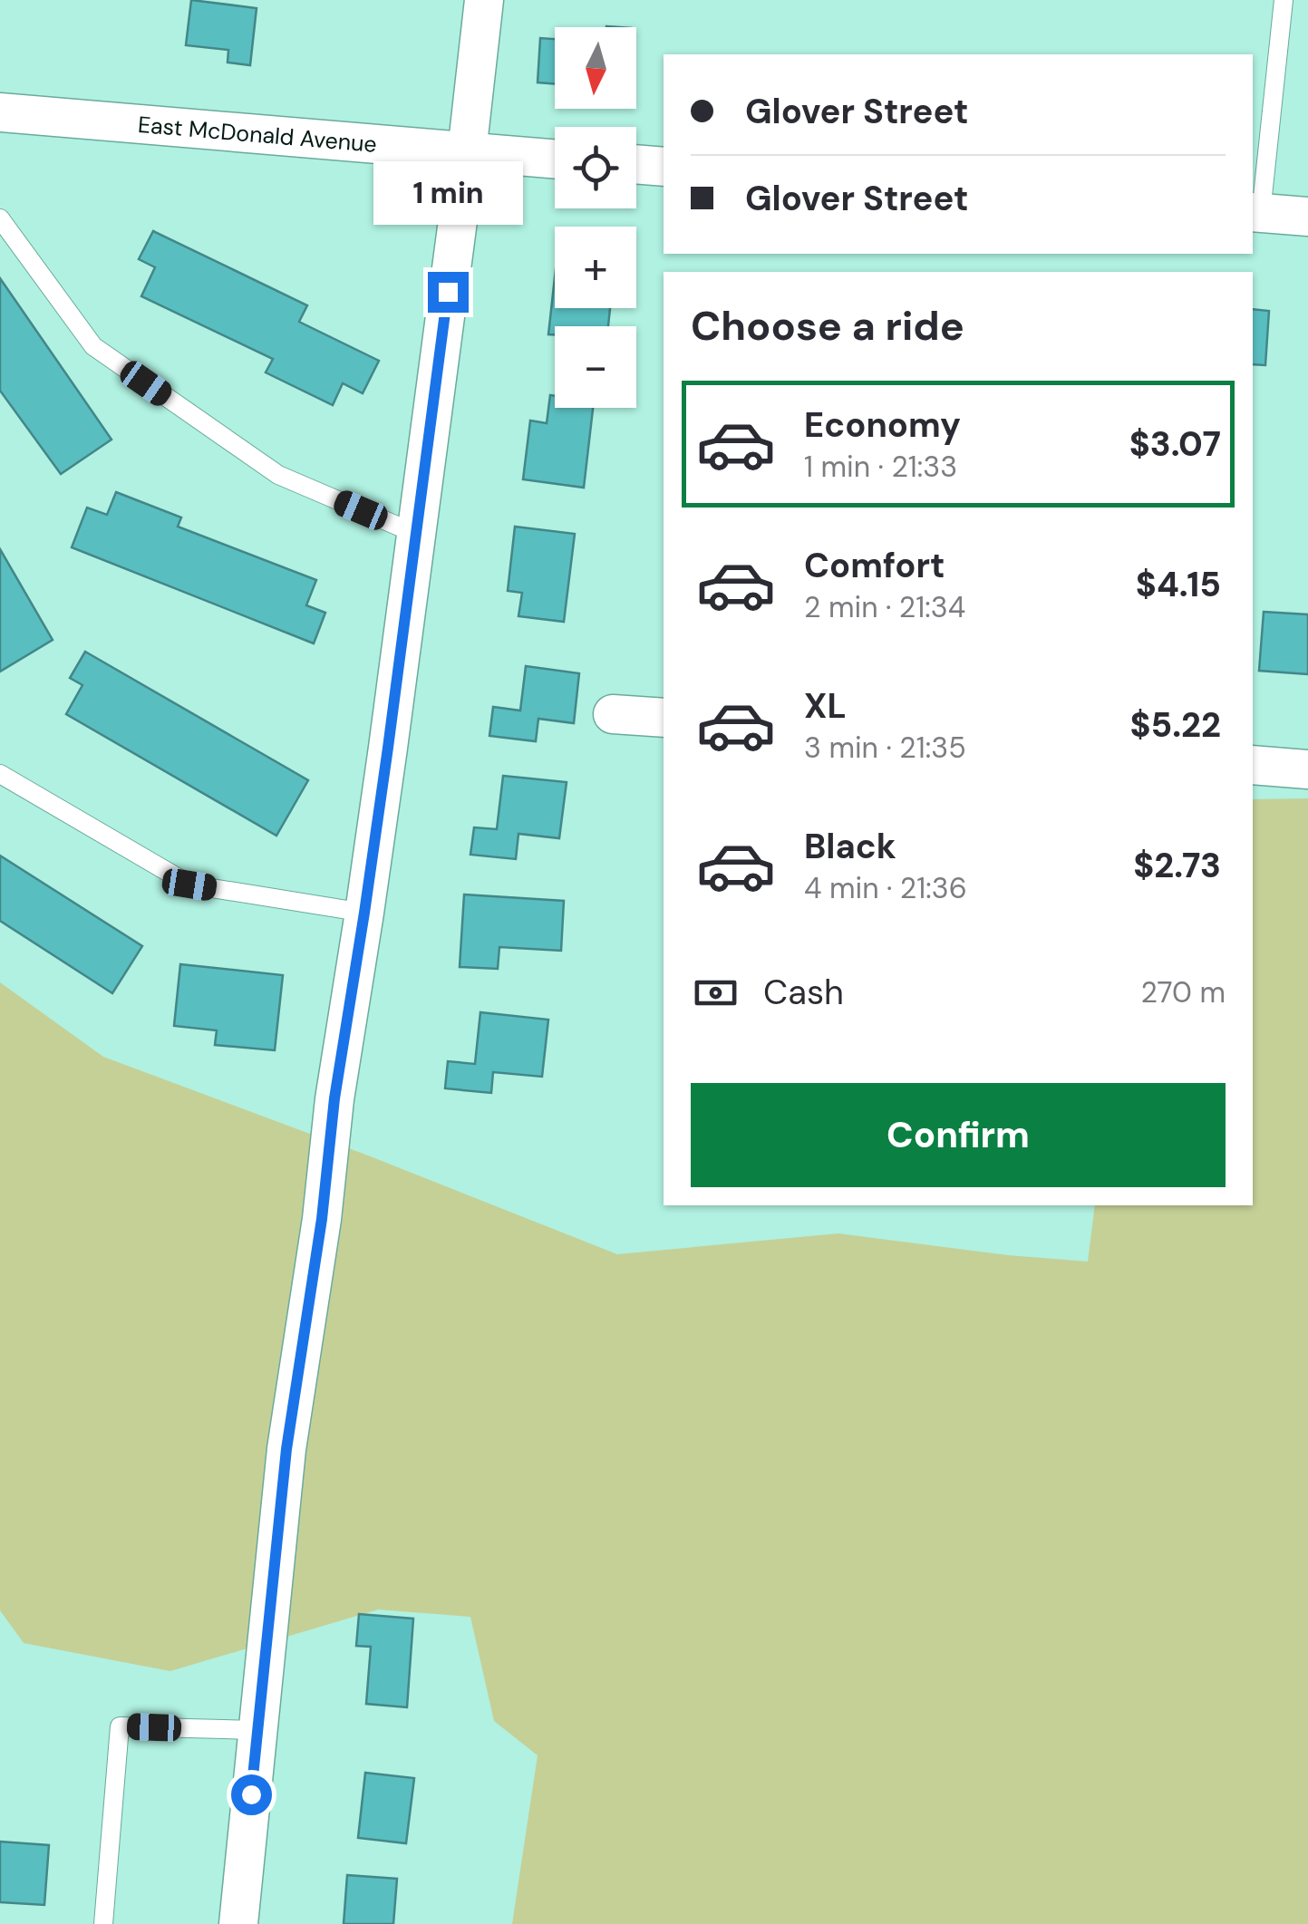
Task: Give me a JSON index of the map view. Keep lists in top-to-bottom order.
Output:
{
  "streets": {
    "street": ["East McDonald Avenue"]
  },
  "north": "bottom",
  "page": {
    "map_buttons": ["+", "−"],
    "banner": ["Glover Street", "Glover Street"],
    "bubble": "1 min",
    "heading": "Choose a ride",
    "list": [
      {
        "name": "Economy",
        "note": "1 min · 21:33",
        "value": "$3.07"
      },
      {
        "name": "Comfort",
        "note": "2 min · 21:34",
        "value": "$4.15"
      },
      {
        "name": "XL",
        "note": "3 min · 21:35",
        "value": "$5.22"
      },
      {
        "name": "Black",
        "note": "4 min · 21:36",
        "value": "$2.73"
      }
    ],
    "pay": ["Cash", "270 m"],
    "buttons": "Confirm"
  }
}
